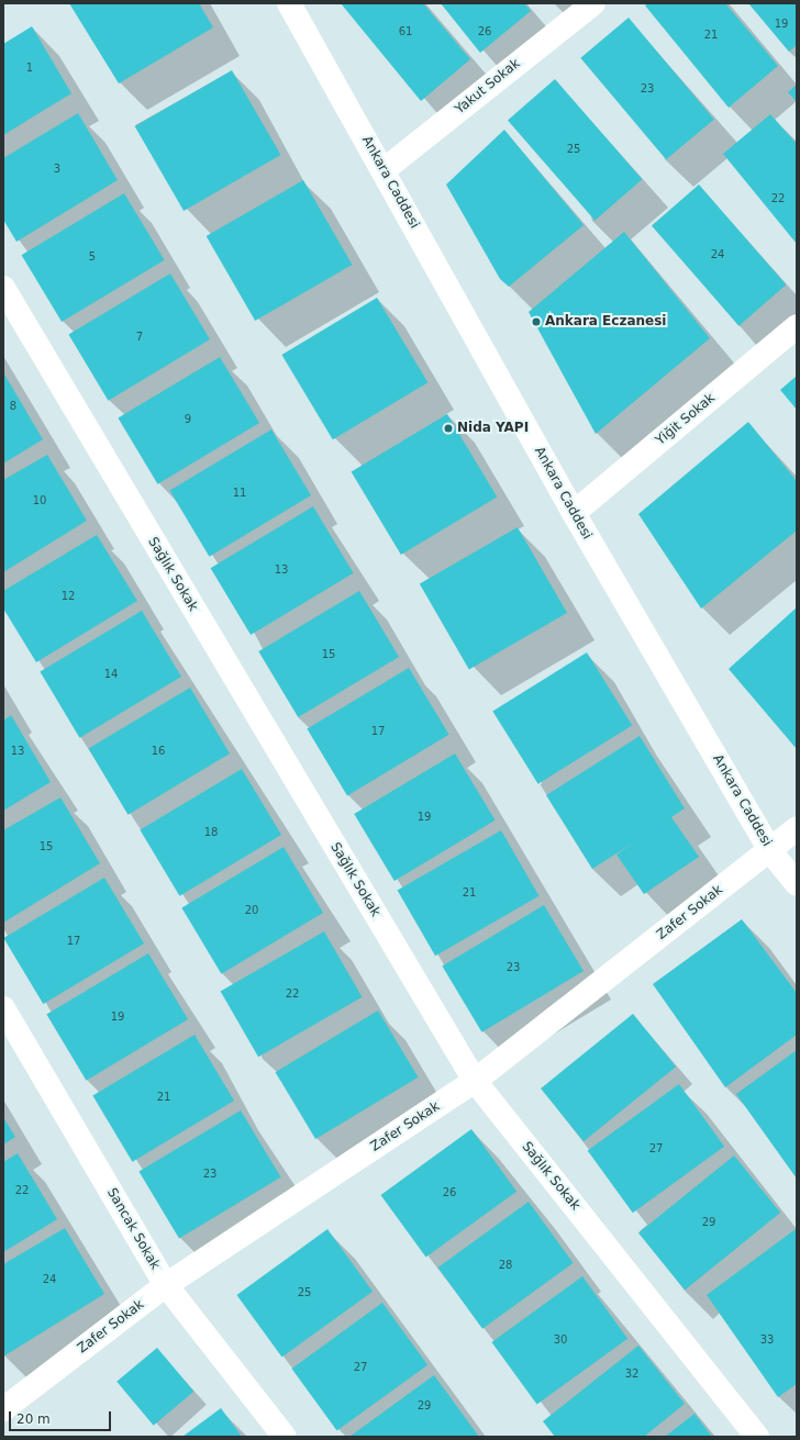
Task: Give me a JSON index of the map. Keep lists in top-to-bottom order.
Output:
{
  "streets": {
    "street": [
      "Yakut Sokak",
      "Ankara Caddesi",
      "Yiğit Sokak",
      "Sağlık Sokak",
      "Zafer Sokak",
      "Sancak Sokak"
    ]
  },
  "crossings": [
    ["Yakut Sokak", "Ankara Caddesi"],
    ["Ankara Caddesi", "Yiğit Sokak"],
    ["Ankara Caddesi", "Zafer Sokak"],
    ["Sağlık Sokak", "Zafer Sokak"],
    ["Zafer Sokak", "Sancak Sokak"]
  ],
  "places": ["Ankara Eczanesi", "Nida YAPI"],
  "house_numbers": [
    "19",
    "61",
    "26",
    "21",
    "1",
    "23",
    "25",
    "3",
    "22",
    "24",
    "5",
    "7",
    "8",
    "9",
    "11",
    "10",
    "13",
    "12",
    "15",
    "14",
    "17",
    "13",
    "16",
    "19",
    "18",
    "15",
    "21",
    "20",
    "17",
    "23",
    "22",
    "19",
    "21",
    "27",
    "23",
    "22",
    "26",
    "29",
    "28",
    "24",
    "25",
    "30",
    "33",
    "27",
    "32",
    "29"
  ],
  "scale_bar": "20 m"
}
